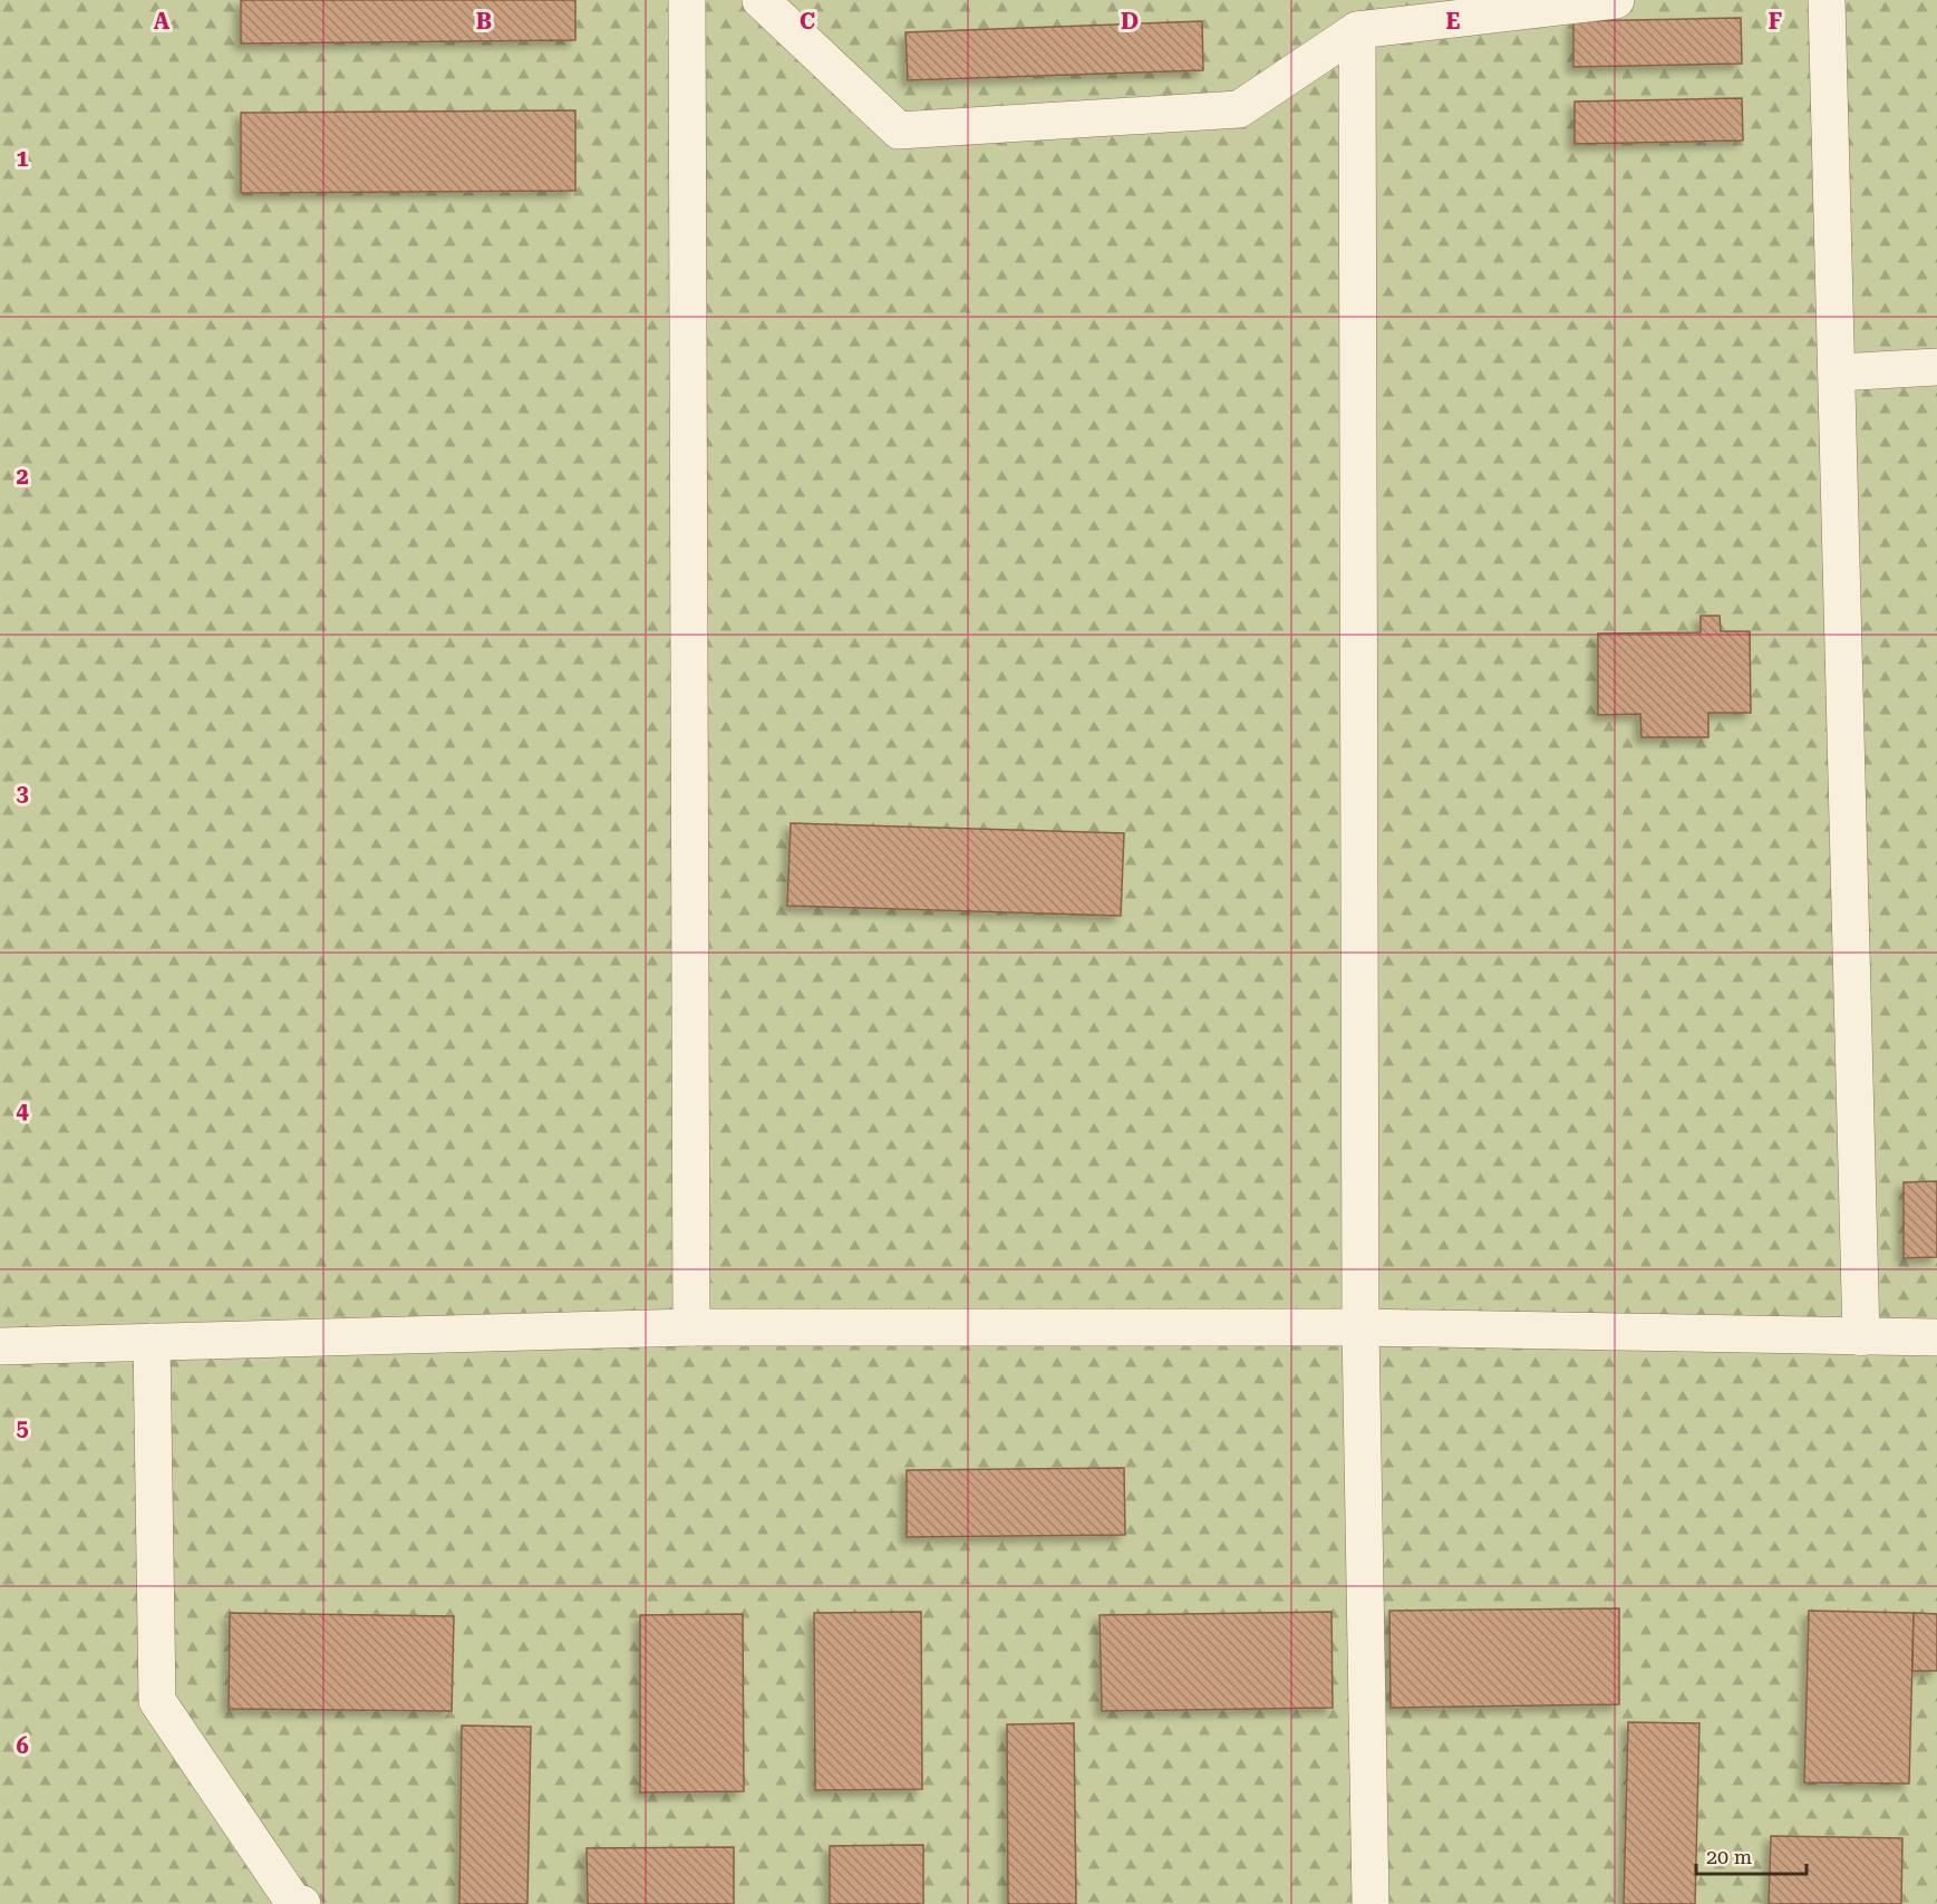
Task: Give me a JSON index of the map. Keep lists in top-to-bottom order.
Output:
{
  "scale_bar": "20 m",
  "grid": {
    "columns": [
      "A",
      "B",
      "C",
      "D",
      "E",
      "F"
    ],
    "rows": [
      "1",
      "2",
      "3",
      "4",
      "5",
      "6"
    ]
  }
}
